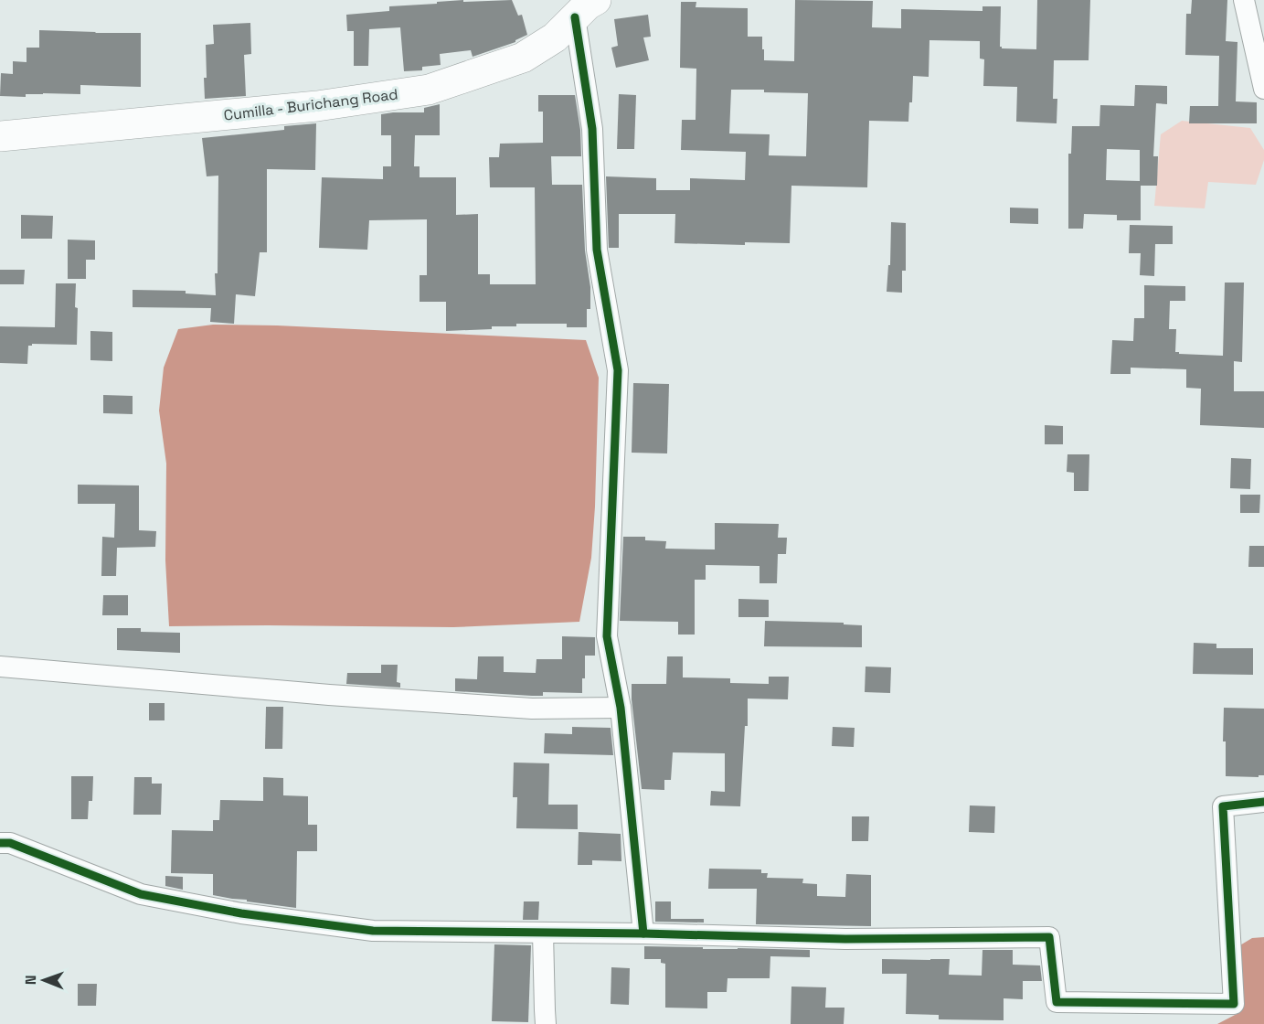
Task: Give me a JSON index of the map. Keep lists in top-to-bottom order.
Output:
{
  "streets": {
    "main road": ["Cumilla - Burichang Road"]
  },
  "north": "left"
}
